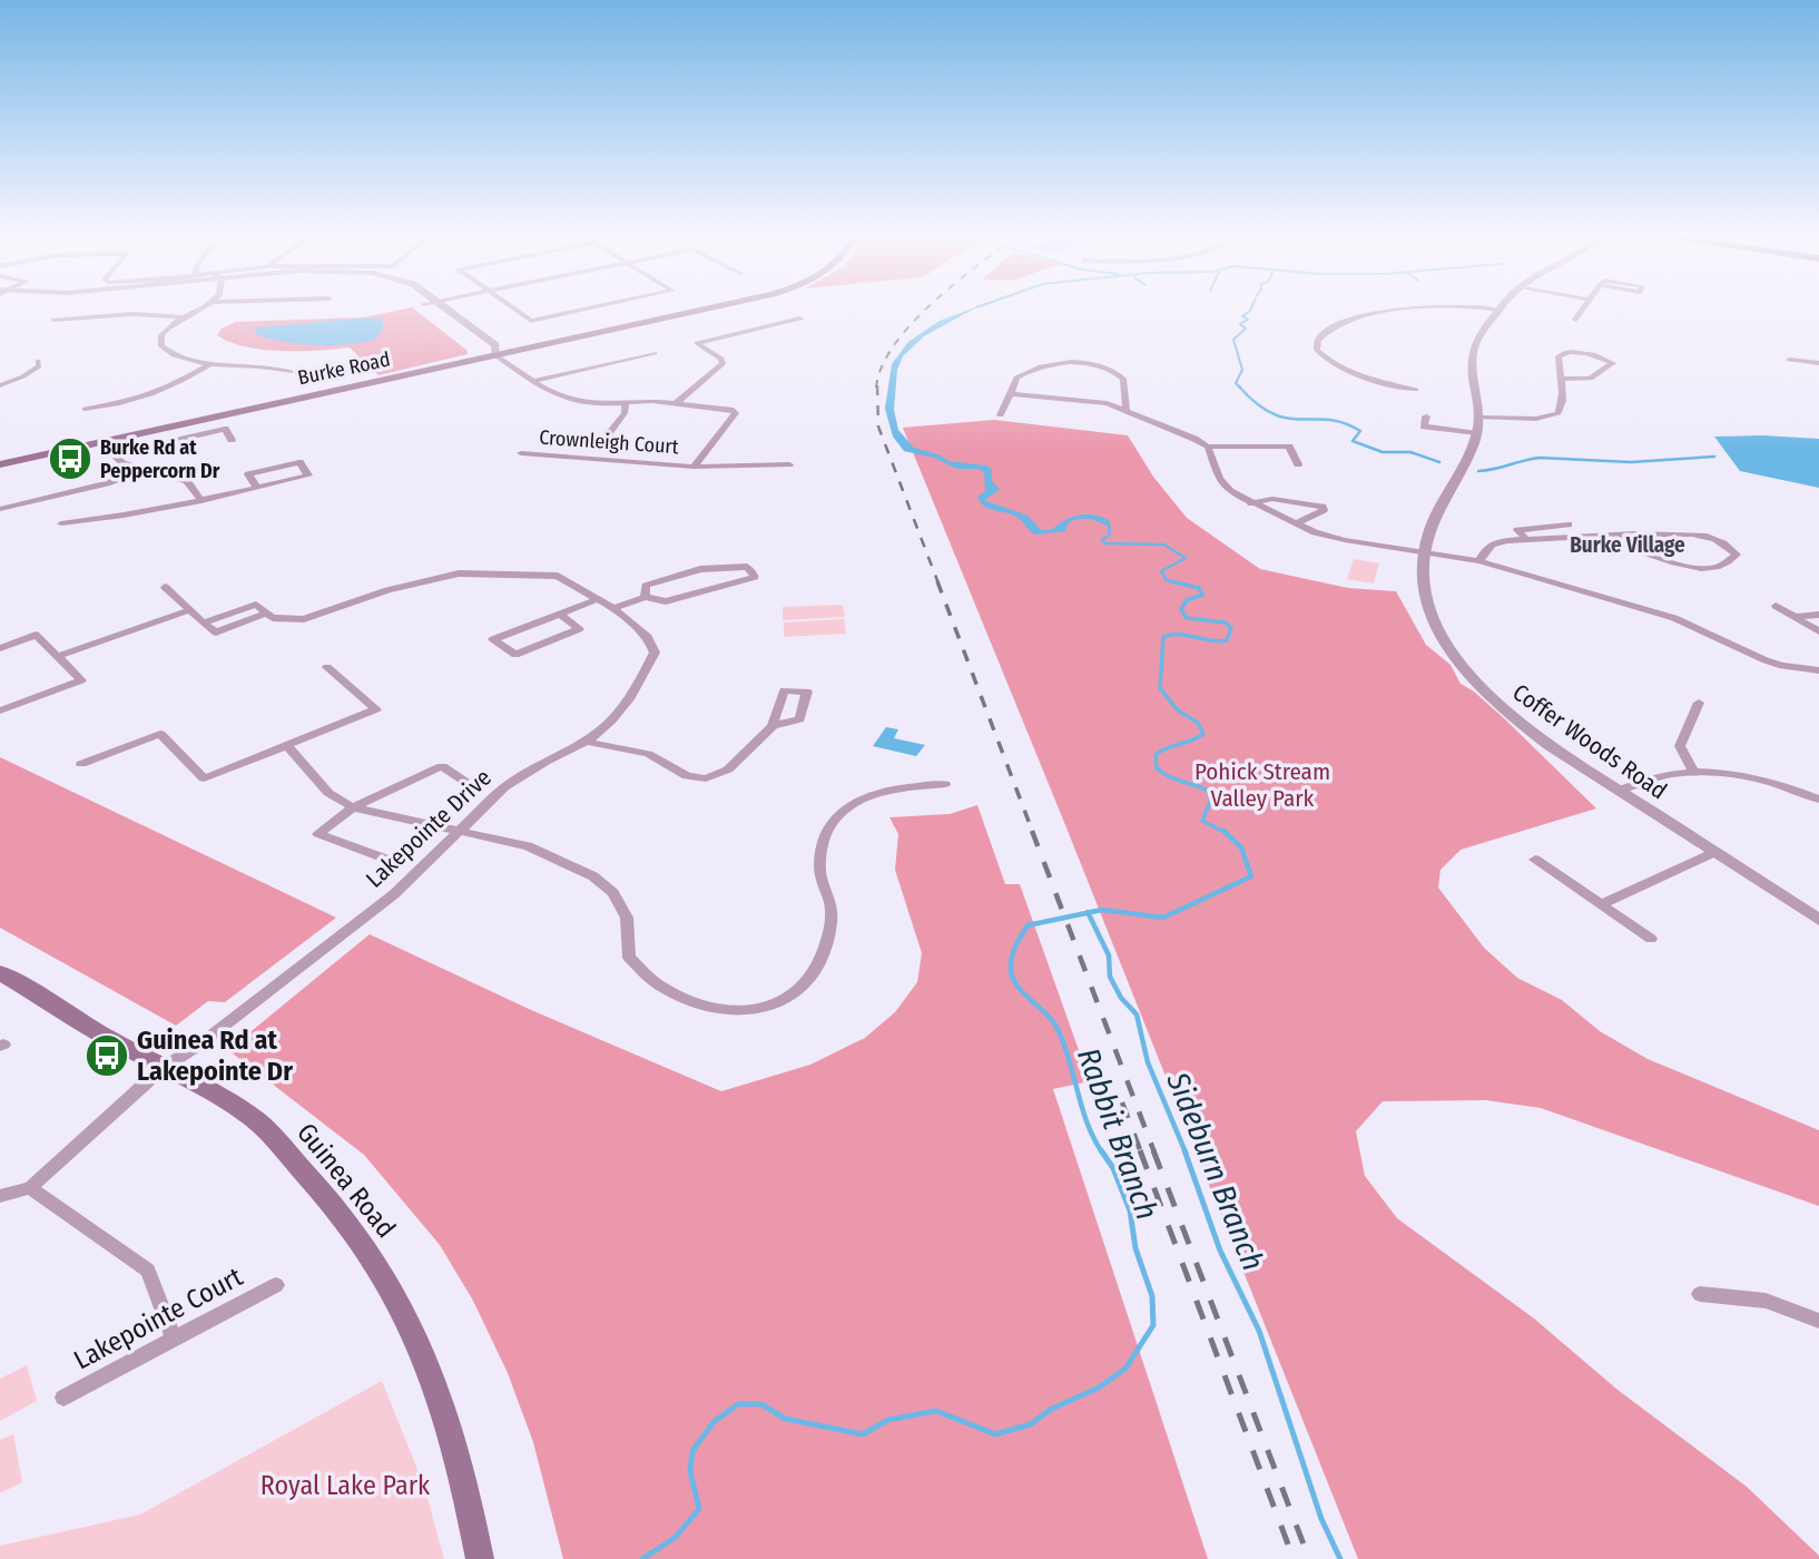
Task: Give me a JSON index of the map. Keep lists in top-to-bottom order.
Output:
{
  "streets": {
    "main road": ["Burke Road", "Guinea Road"],
    "street": [
      "Crownleigh Court",
      "Coffer Woods Road",
      "Lakepointe Drive",
      "Lakepointe Court"
    ]
  },
  "crossings": [
    ["Burke Road", "Crownleigh Court"],
    ["Lakepointe Drive", "Guinea Road"]
  ],
  "districts": ["Burke Village"],
  "water": ["Rabbit Branch", "Sideburn Branch"],
  "parks": ["Pohick Stream Valley Park", "Royal Lake Park"],
  "places": {
    "bus stop": ["Burke Rd at Peppercorn Dr", "Guinea Rd at Lakepointe Dr"]
  }
}
